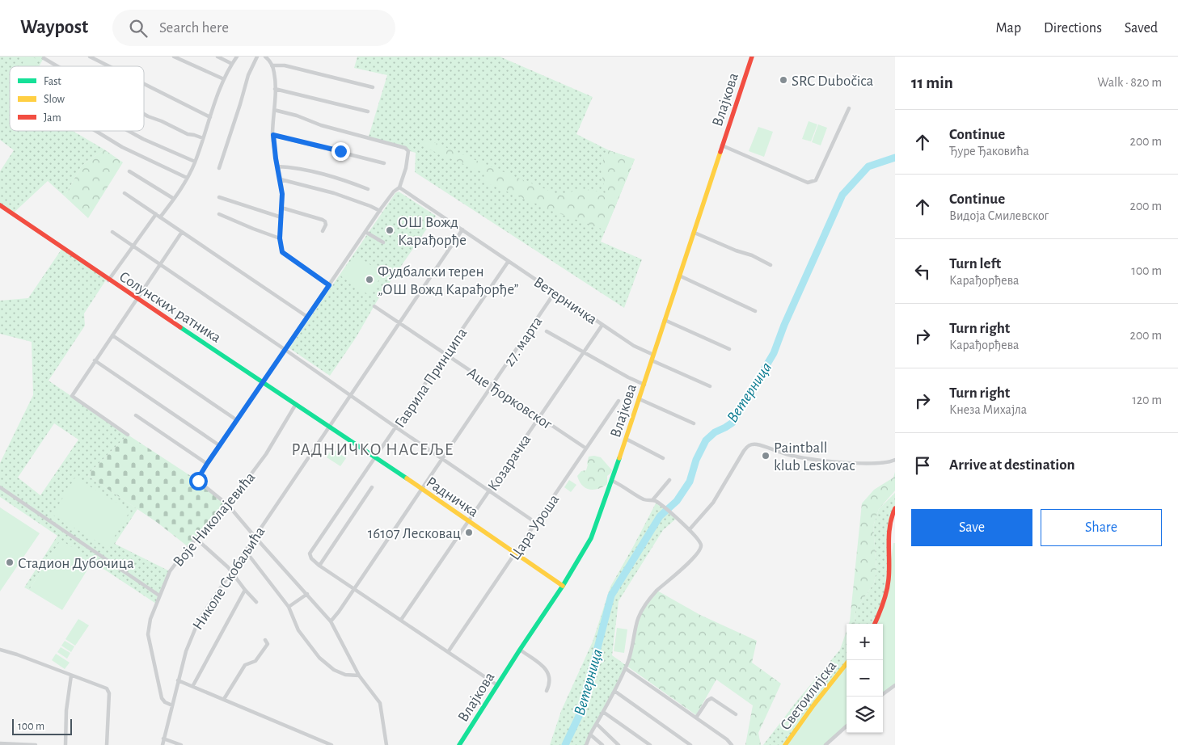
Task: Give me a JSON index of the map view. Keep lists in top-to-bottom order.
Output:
{
  "streets": {
    "main road": [
      "Влајкова",
      "Солунских ратника",
      "Радничка",
      "Светоилијска"
    ],
    "street": [
      "Ветерничка",
      "27. марта",
      "Гаврила Принципа",
      "Аце Ђорковског",
      "Козарачка",
      "Воје Николајевића",
      "Цара Уроша",
      "Николе Скобаљића"
    ]
  },
  "crossings": [
    ["Влајкова", "Ветерничка"],
    ["Влајкова", "Радничка"],
    ["Ветерничка", "27. марта"],
    ["Ветерничка", "Гаврила Принципа"],
    ["Ветерничка", "Козарачка"],
    ["Ветерничка", "Николе Скобаљића"],
    ["Солунских ратника", "Радничка"],
    ["Солунских ратника", "Воје Николајевића"],
    ["Солунских ратника", "Николе Скобаљића"],
    ["27. марта", "Аце Ђорковског"],
    ["27. марта", "Радничка"],
    ["Гаврила Принципа", "Аце Ђорковског"],
    ["Гаврила Принципа", "Радничка"],
    ["Аце Ђорковског", "Козарачка"],
    ["Аце Ђорковског", "Цара Уроша"],
    ["Аце Ђорковског", "Николе Скобаљића"],
    ["Козарачка", "Радничка"],
    ["Радничка", "Цара Уроша"],
    ["Радничка", "Николе Скобаљића"],
    ["Воје Николајевића", "Николе Скобаљића"]
  ],
  "districts": ["РАДНИЧКО НАСЕЉЕ"],
  "water": ["Ветерница"],
  "places": [
    "SRC Dubočica",
    "ОШ Вожд Карађорђе",
    "Фудбалски терен „ОШ Вожд Карађорђе”",
    "Paintball klub Leskovac",
    "16107 Лесковац",
    "Стадион Дубочица"
  ],
  "legend": ["Fast", "Slow", "Jam"],
  "scale_bar": "100 m",
  "page": {
    "header": "Waypost",
    "search": "Search here",
    "nav": ["Map", "Directions", "Saved"],
    "heading": ["11 min", "Walk · 820 m"],
    "list": [
      ["Continue", "Ђуре Ђаковића", "200 m"],
      ["Continue", "Видоја Смилевског", "200 m"],
      ["Turn left", "Карађорђева", "100 m"],
      ["Turn right", "Карађорђева", "200 m"],
      ["Turn right", "Кнеза Михајла", "120 m"],
      "Arrive at destination"
    ],
    "buttons": ["Save", "Share"],
    "map_buttons": ["+", "−"],
    "scale": "100 m"
  }
}
